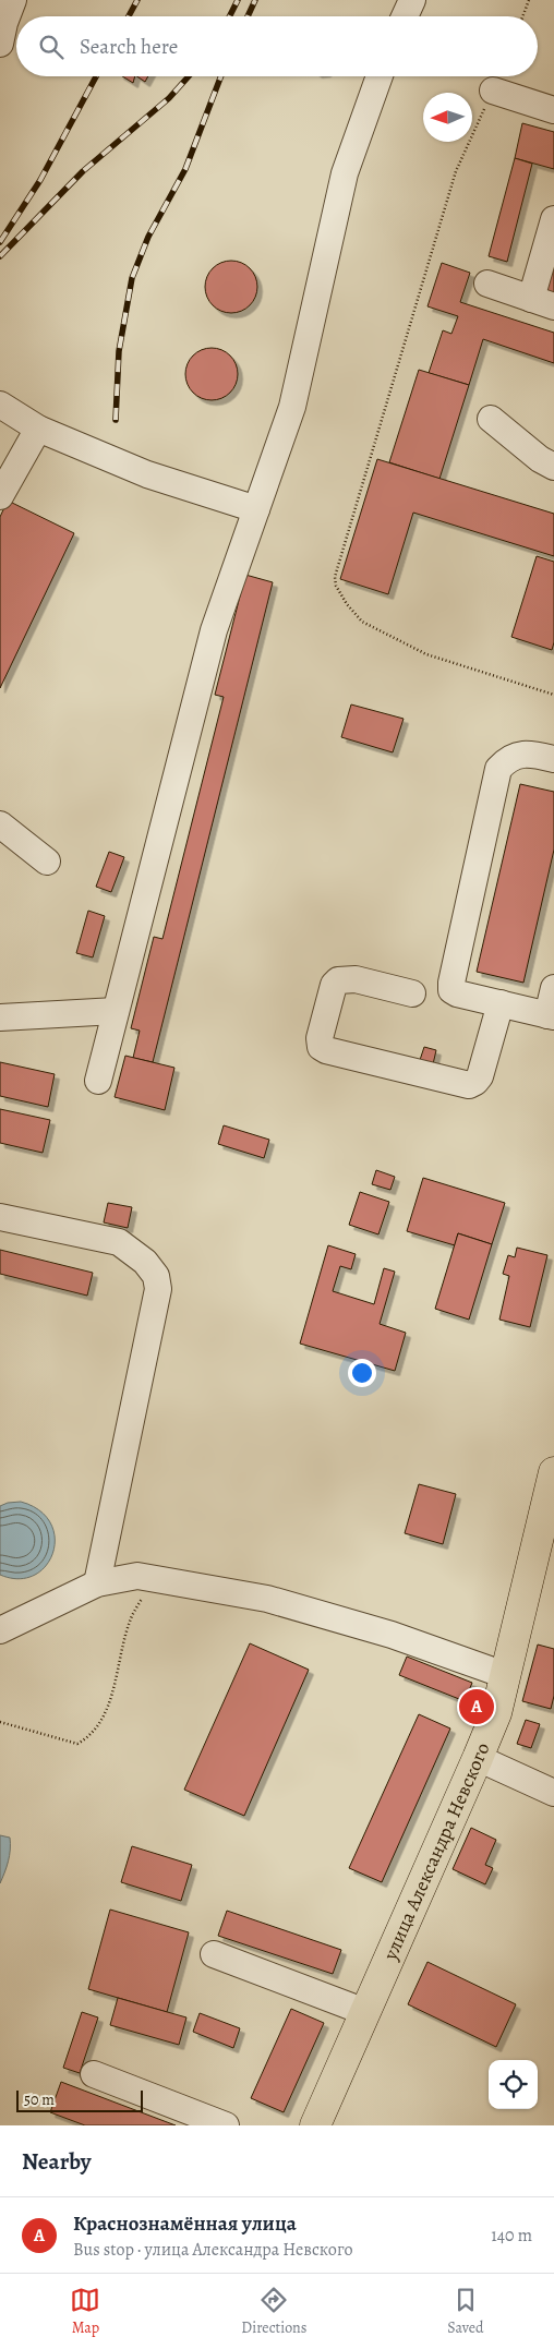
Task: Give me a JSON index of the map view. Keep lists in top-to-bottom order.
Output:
{
  "streets": {
    "main road": ["улица Александра Невского"]
  },
  "scale_bar": "50 m",
  "north": "left",
  "page": {
    "search": "Search here",
    "pins": "A",
    "scale": "50 m",
    "heading": "Nearby",
    "list": [
      {
        "mark": "A",
        "name": "Краснознамённая улица",
        "note": "Bus stop · улица Александра Невского",
        "value": "140 m"
      }
    ],
    "nav": ["Map", "Directions", "Saved"]
  }
}
